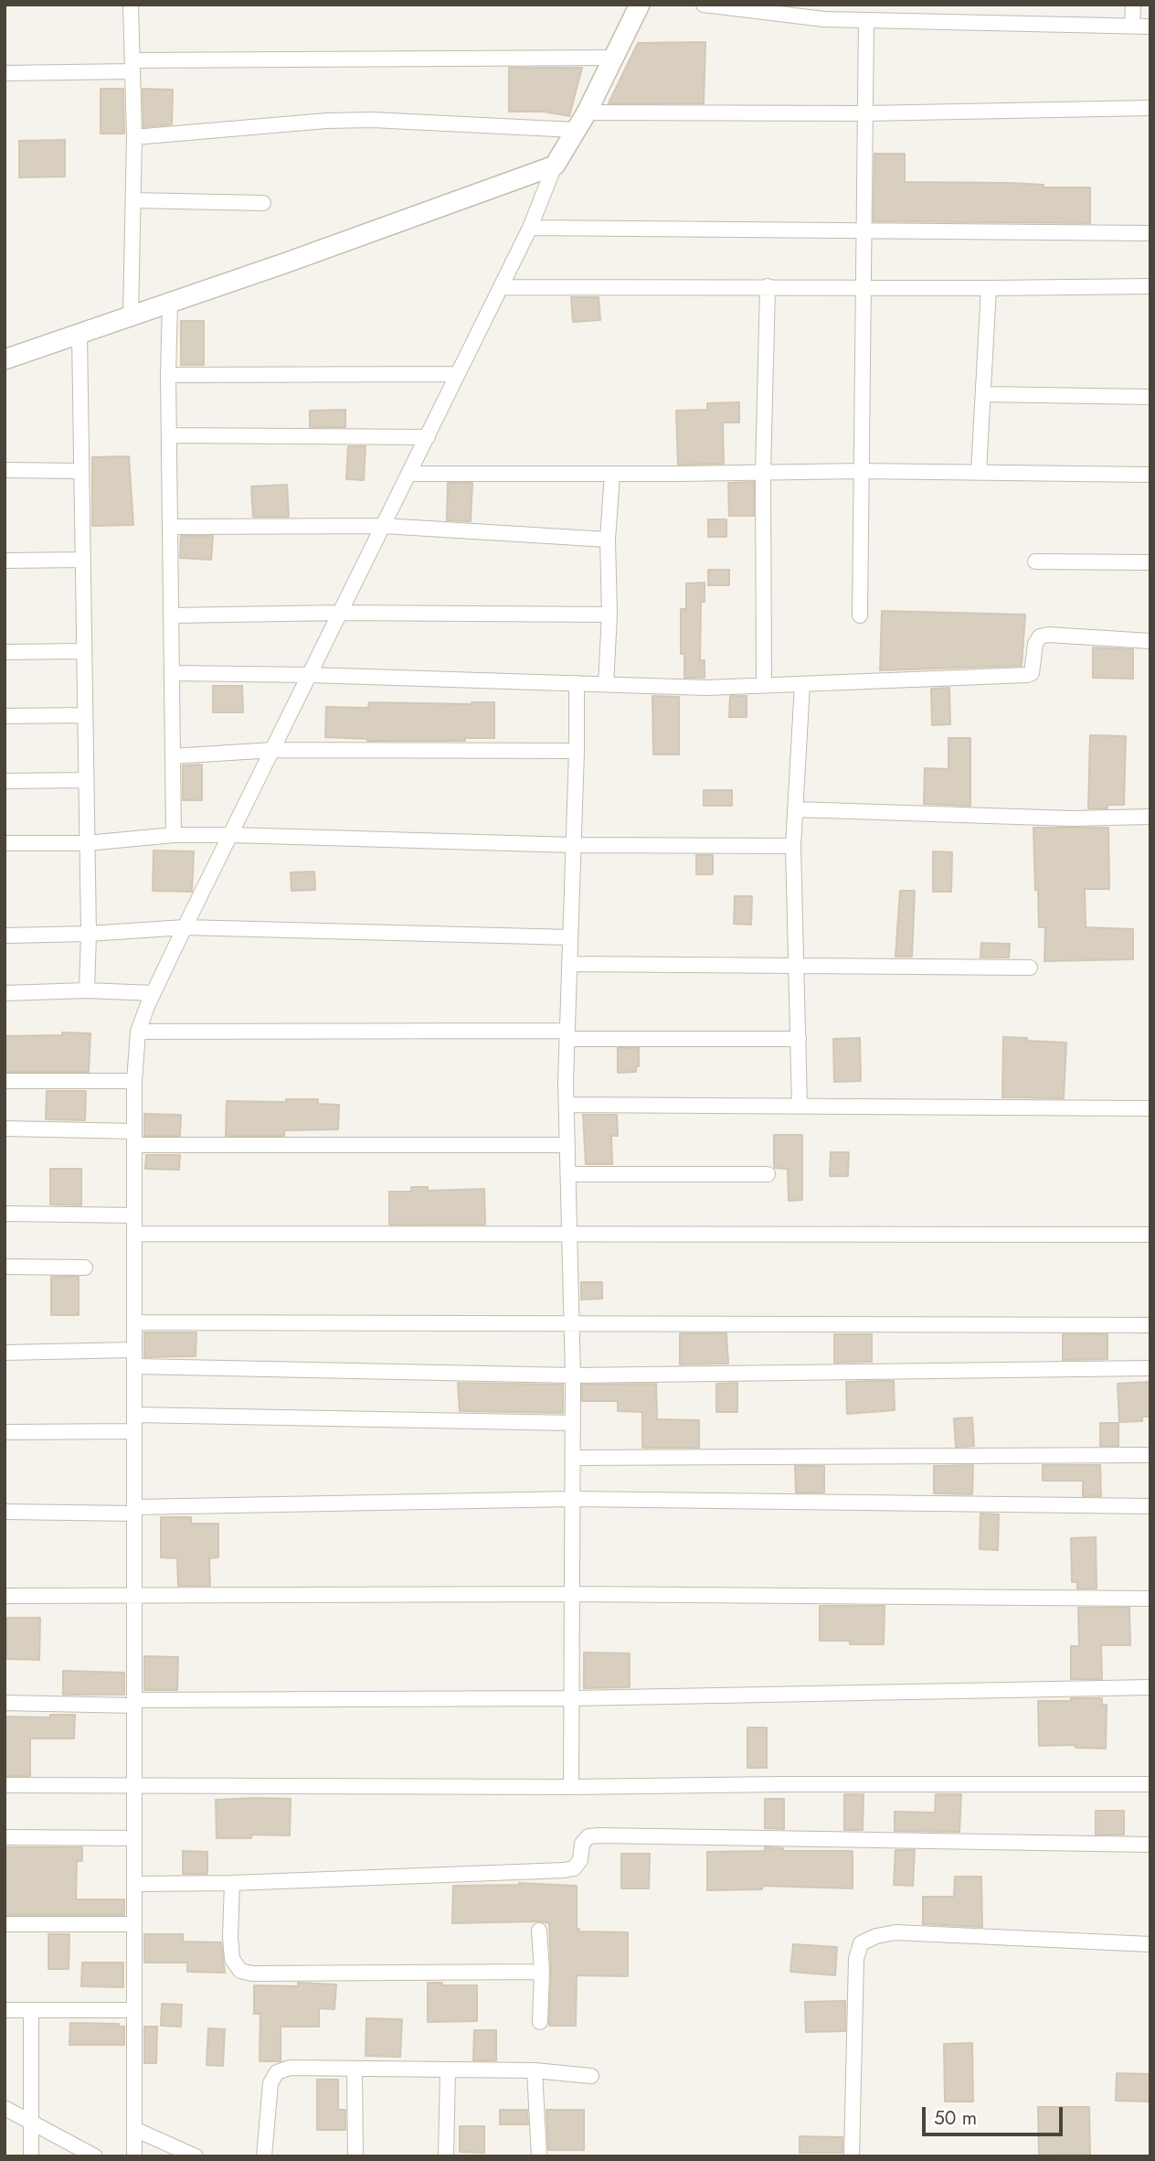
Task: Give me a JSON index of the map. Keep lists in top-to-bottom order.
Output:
{
  "scale_bar": "50 m"
}
